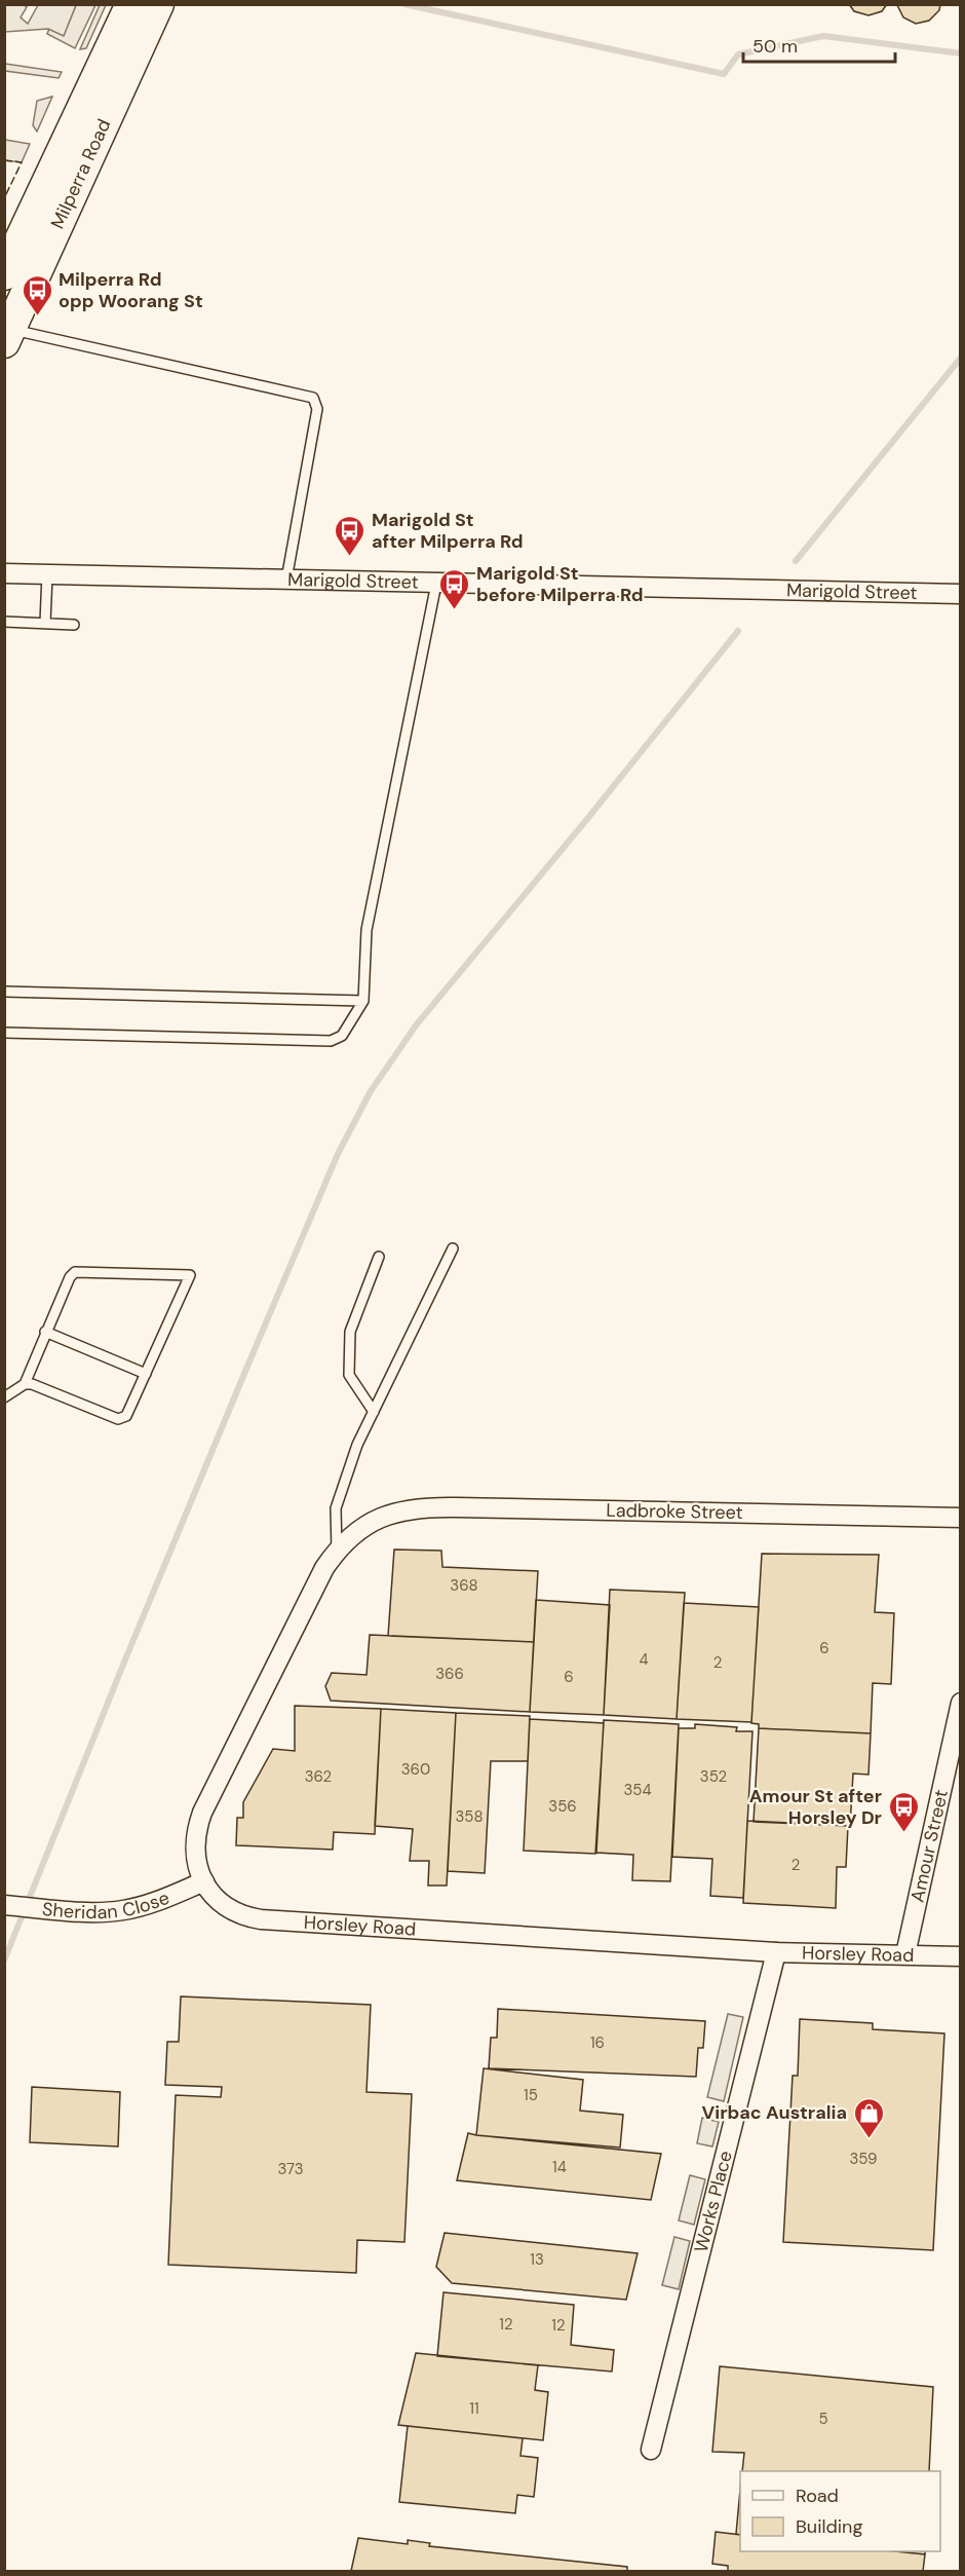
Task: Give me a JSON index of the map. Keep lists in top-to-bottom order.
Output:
{
  "streets": {
    "highway": ["Milperra Road"],
    "street": [
      "Marigold Street",
      "Ladbroke Street",
      "Amour Street",
      "Sheridan Close",
      "Horsley Road",
      "Works Place"
    ]
  },
  "crossings": [
    ["Ladbroke Street", "Horsley Road"],
    ["Amour Street", "Horsley Road"],
    ["Sheridan Close", "Horsley Road"],
    ["Horsley Road", "Works Place"]
  ],
  "places": {
    "bus stop": [
      "Milperra Rd opp Woorang St",
      "Marigold St after Milperra Rd",
      "Marigold St before Milperra Rd",
      "Amour St after Horsley Dr"
    ],
    "shop": ["Virbac Australia"]
  },
  "house_numbers": [
    "368",
    "6",
    "4",
    "2",
    "366",
    "6",
    "360",
    "362",
    "352",
    "354",
    "356",
    "358",
    "2",
    "16",
    "15",
    "359",
    "14",
    "373",
    "13",
    "12",
    "12",
    "11",
    "5"
  ],
  "legend": ["Road", "Building"],
  "scale_bar": "50 m"
}
